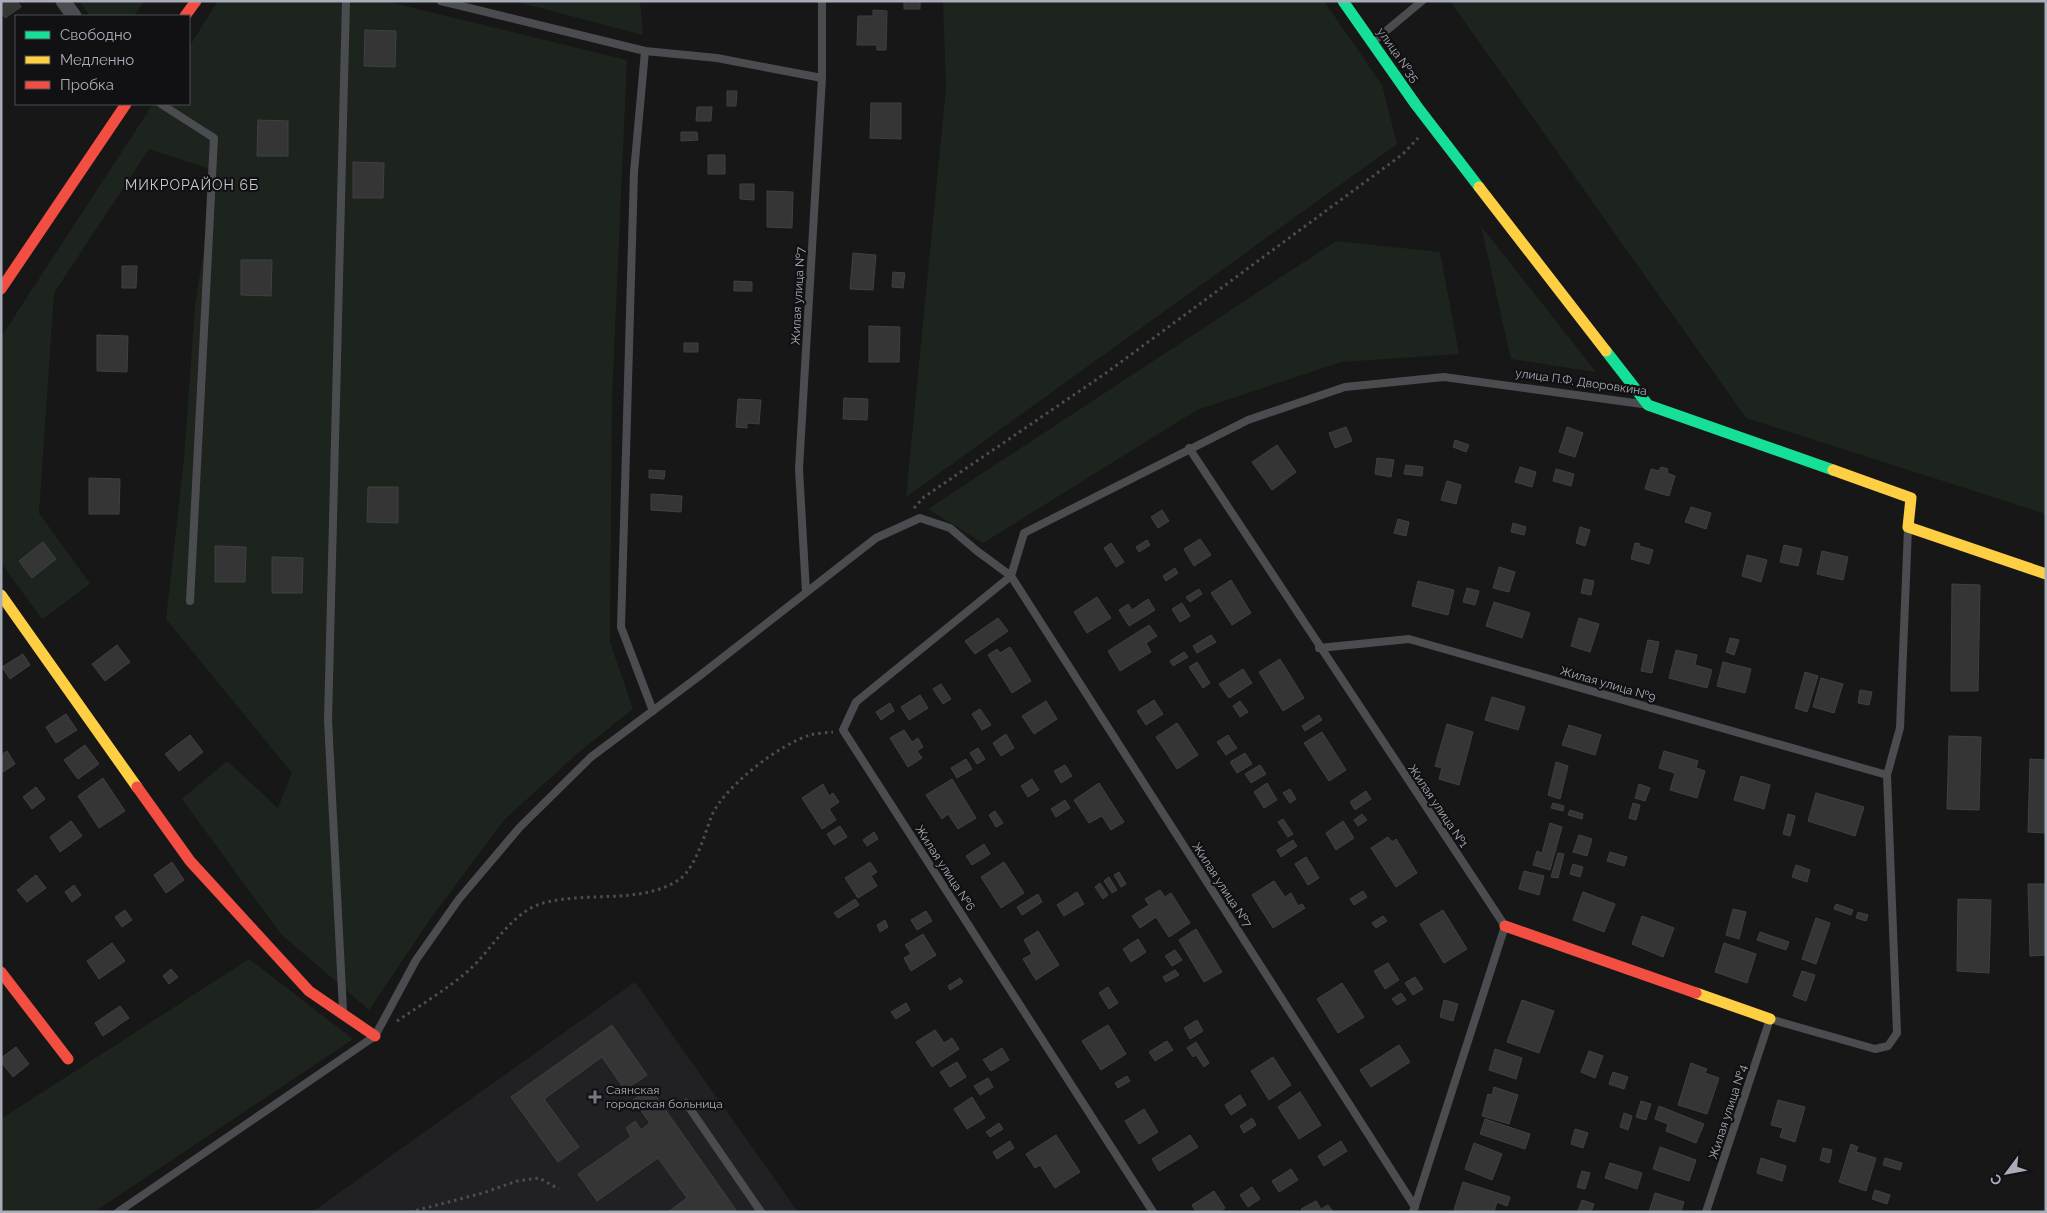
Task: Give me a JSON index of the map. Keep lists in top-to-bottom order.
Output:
{
  "streets": {
    "street": ["улица №35", "улица П.Ф. Дворовкина"],
    "lane": [
      "Жилая улица №7",
      "Жилая улица №9",
      "Жилая улица №1",
      "Жилая улица №6",
      "Жилая улица №4"
    ]
  },
  "crossings": [
    ["улица №35", "улица П.Ф. Дворовкина"],
    ["Жилая улица №7", "улица П.Ф. Дворовкина"],
    ["улица П.Ф. Дворовкина", "Жилая улица №1"],
    ["Жилая улица №9", "Жилая улица №1"]
  ],
  "districts": ["МИКРОРАЙОН 6Б"],
  "places": {
    "health": ["Саянская городская больница"]
  },
  "legend": ["Свободно", "Медленно", "Пробка"],
  "north": "bottom left"
}
